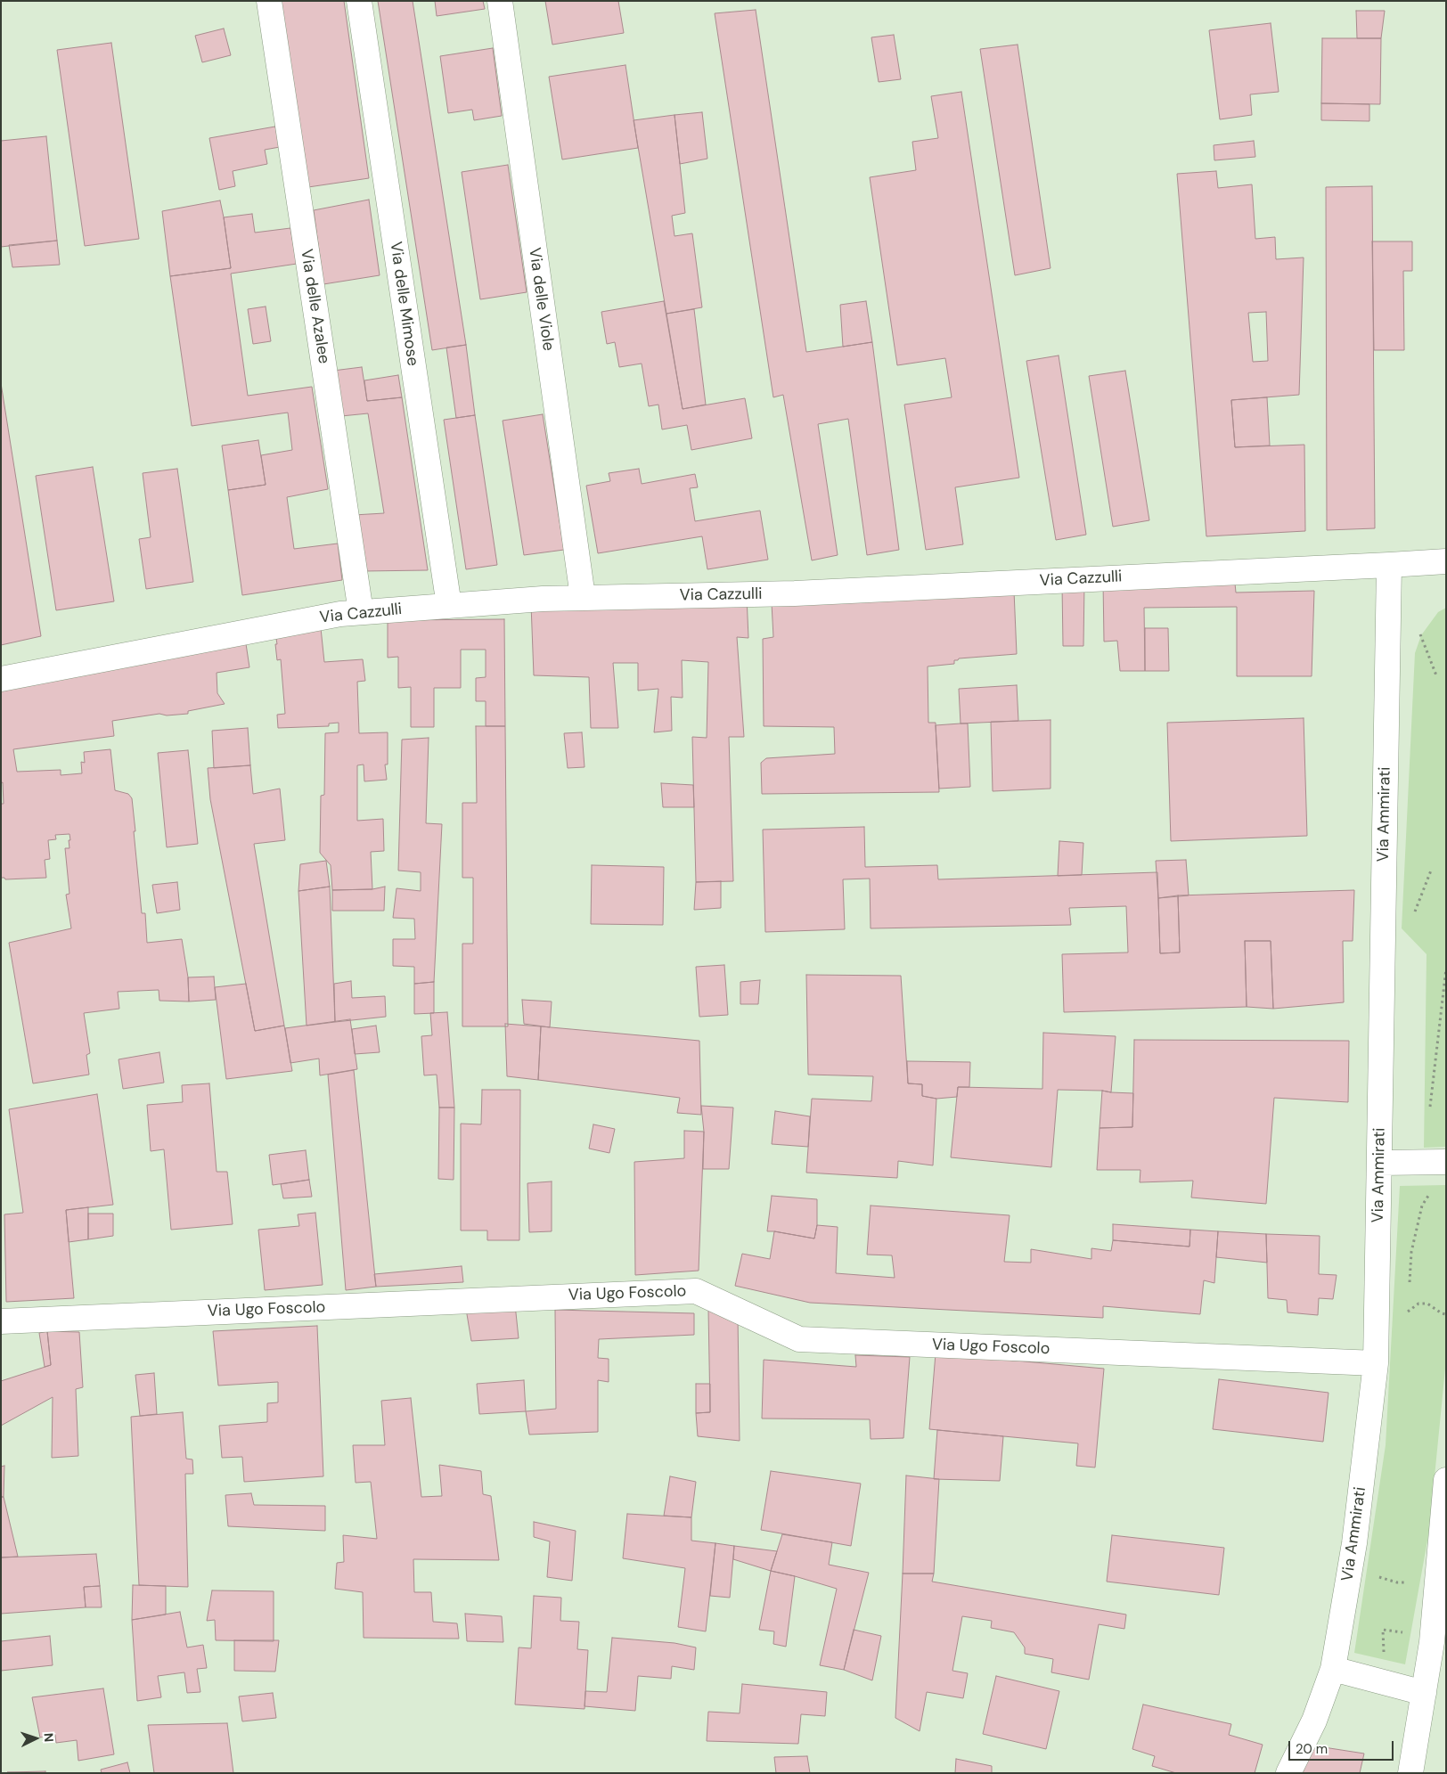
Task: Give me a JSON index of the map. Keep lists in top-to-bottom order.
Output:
{
  "streets": {
    "street": [
      "Via delle Viole",
      "Via delle Mimose",
      "Via delle Azalee",
      "Via Cazzulli",
      "Via Ammirati",
      "Via Ugo Foscolo"
    ]
  },
  "crossings": [
    ["Via delle Viole", "Via Cazzulli"],
    ["Via delle Mimose", "Via Cazzulli"],
    ["Via delle Azalee", "Via Cazzulli"],
    ["Via Cazzulli", "Via Ammirati"],
    ["Via Ammirati", "Via Ugo Foscolo"]
  ],
  "scale_bar": "20 m",
  "north": "right"
}
